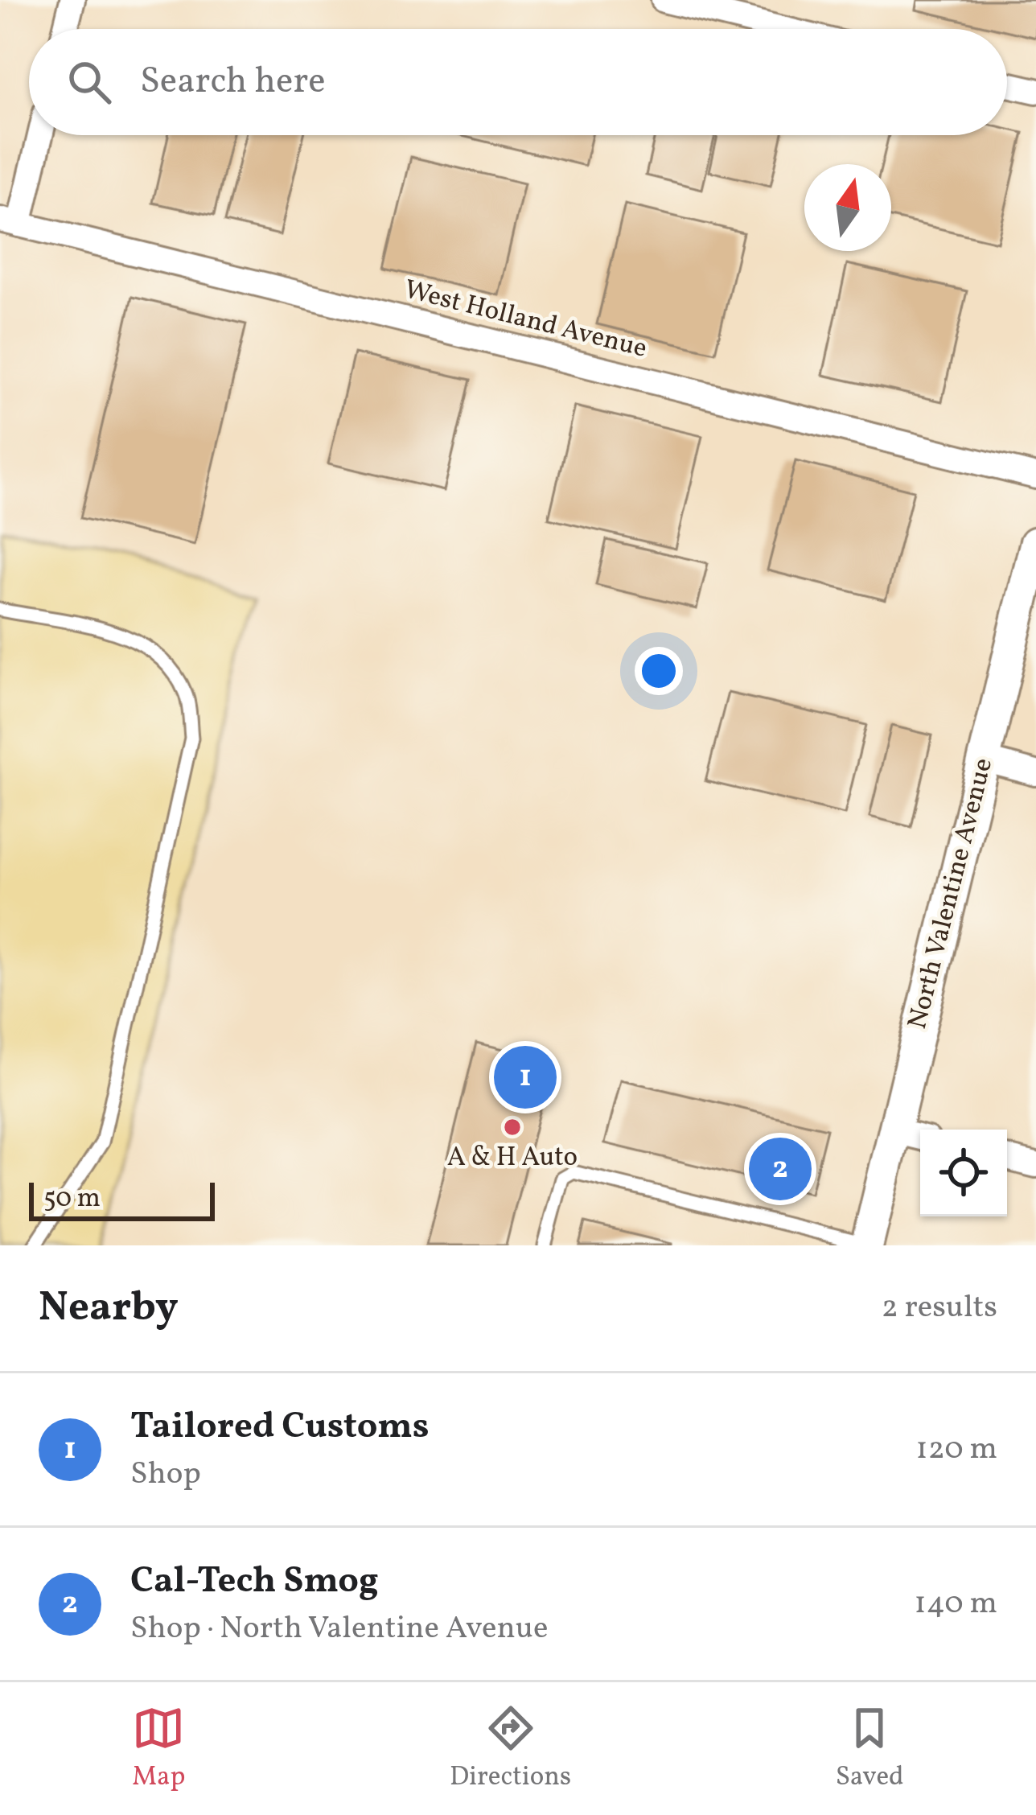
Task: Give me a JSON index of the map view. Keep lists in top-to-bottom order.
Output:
{
  "streets": {
    "street": ["West Holland Avenue", "North Valentine Avenue"]
  },
  "places": ["A & H Auto"],
  "scale_bar": "50 m",
  "north": "top",
  "page": {
    "search": "Search here",
    "pins": ["1", "2"],
    "scale": "50 m",
    "heading": ["Nearby", "2 results"],
    "list": [
      {
        "mark": "1",
        "name": "Tailored Customs",
        "note": "Shop",
        "value": "120 m"
      },
      {
        "mark": "2",
        "name": "Cal-Tech Smog",
        "note": "Shop · North Valentine Avenue",
        "value": "140 m"
      }
    ],
    "nav": ["Map", "Directions", "Saved"]
  }
}
